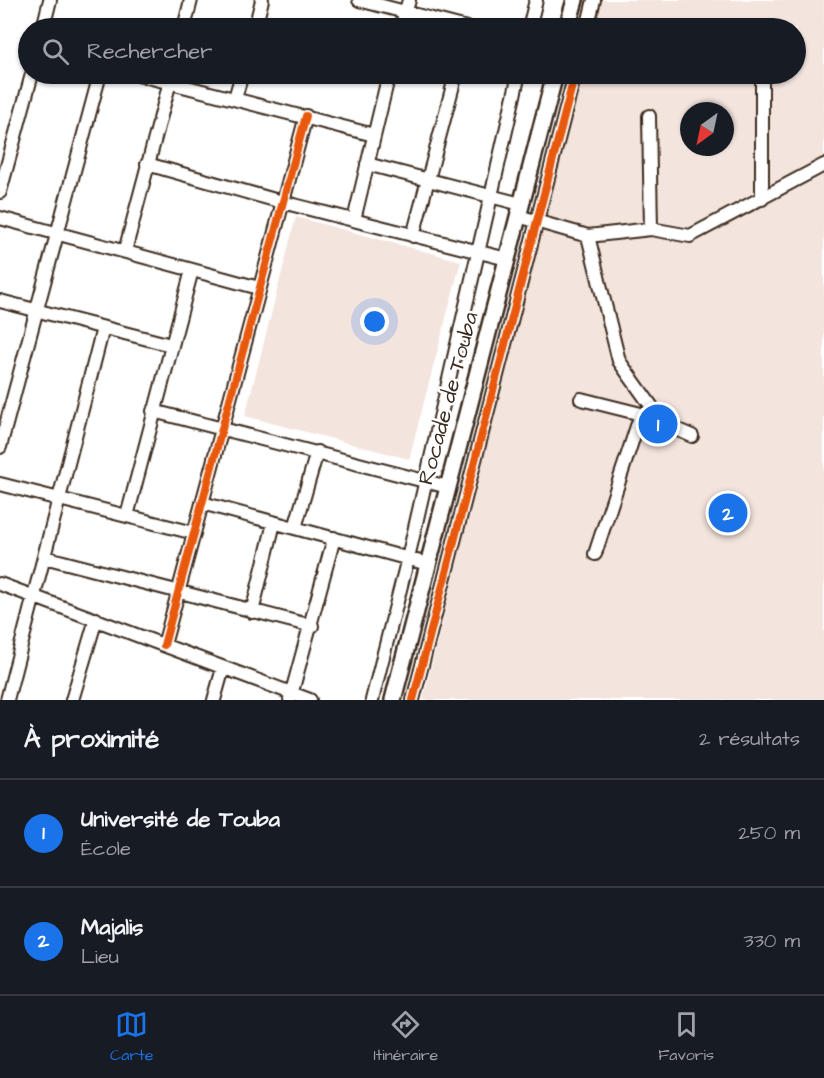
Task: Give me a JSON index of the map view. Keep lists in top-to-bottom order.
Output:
{
  "streets": {
    "main road": ["Rocade de Touba"]
  },
  "north": "bottom left",
  "page": {
    "search": "Rechercher",
    "pins": ["1", "2"],
    "heading": ["À proximité", "2 résultats"],
    "list": [
      {
        "mark": "1",
        "name": "Université de Touba",
        "note": "École",
        "value": "250 m"
      },
      {
        "mark": "2",
        "name": "Majalis",
        "note": "Lieu",
        "value": "330 m"
      }
    ],
    "nav": ["Carte", "Itinéraire", "Favoris"]
  }
}
